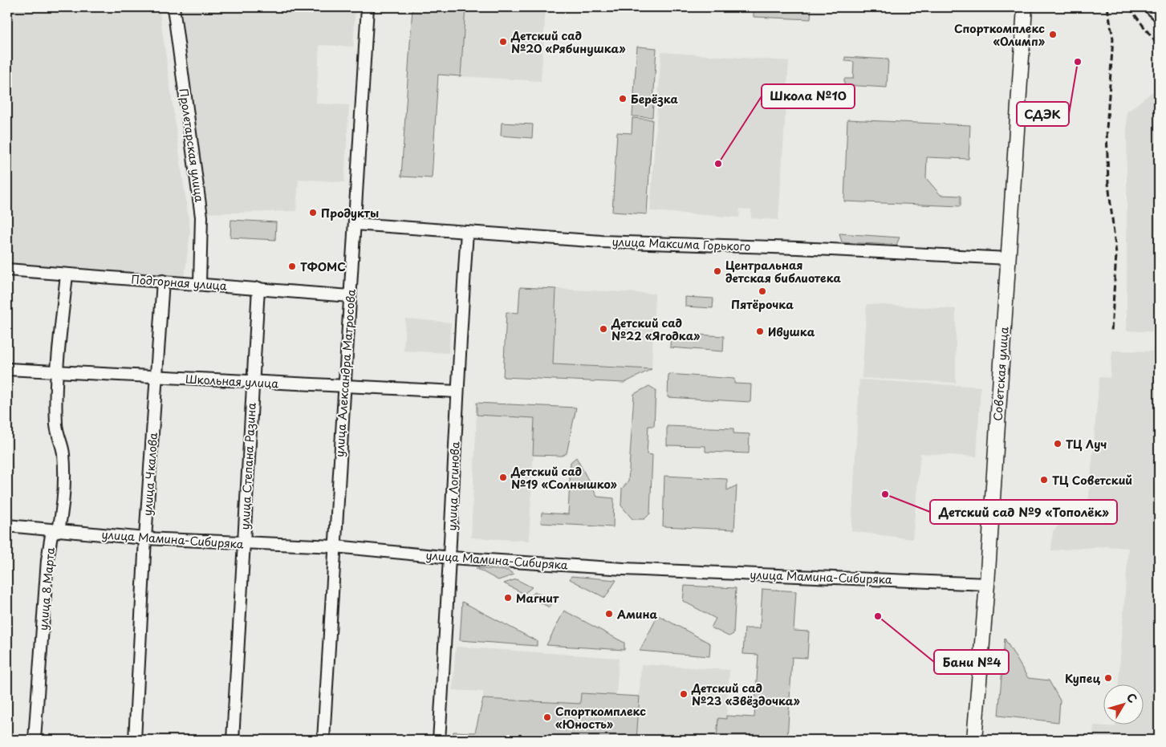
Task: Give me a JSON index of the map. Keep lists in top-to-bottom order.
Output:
{
  "streets": {
    "main road": ["Советская улица"],
    "street": [
      "Пролетарская улица",
      "улица Максима Горького",
      "Подгорная улица",
      "улица Александра Матросова",
      "Школьная улица",
      "улица Степана Разина",
      "улица Чкалова",
      "улица Логинова",
      "улица Мамина-Сибиряка",
      "улица 8 Марта"
    ]
  },
  "crossings": [
    ["Пролетарская улица", "Подгорная улица"],
    ["улица Максима Горького", "улица Александра Матросова"],
    ["улица Максима Горького", "Советская улица"],
    ["улица Максима Горького", "улица Логинова"],
    ["Подгорная улица", "улица Александра Матросова"],
    ["Подгорная улица", "улица Степана Разина"],
    ["Подгорная улица", "улица Чкалова"],
    ["Подгорная улица", "улица 8 Марта"],
    ["улица Александра Матросова", "Школьная улица"],
    ["улица Александра Матросова", "улица Мамина-Сибиряка"],
    ["Советская улица", "улица Мамина-Сибиряка"],
    ["Школьная улица", "улица Степана Разина"],
    ["Школьная улица", "улица Чкалова"],
    ["Школьная улица", "улица Логинова"],
    ["Школьная улица", "улица 8 Марта"],
    ["улица Степана Разина", "улица Мамина-Сибиряка"],
    ["улица Чкалова", "улица Мамина-Сибиряка"],
    ["улица Логинова", "улица Мамина-Сибиряка"],
    ["улица Мамина-Сибиряка", "улица 8 Марта"]
  ],
  "places": [
    "Спорткомплекс «Олимп»",
    "Детский сад №20 «Рябинушка»",
    "СДЭК",
    "Берёзка",
    "Школа №10",
    "Продукты",
    "ТФОМС",
    "Центральная детская библиотека",
    "Пятёрочка",
    "Детский сад №22 «Ягодка»",
    "Ивушка",
    "ТЦ Луч",
    "Детский сад №19 «Солнышко»",
    "ТЦ Советский",
    "Детский сад №9 «Тополёк»",
    "Магнит",
    "Амина",
    "Бани №4",
    "Купец",
    "Детский сад №23 «Звёздочка»",
    "Спорткомплекс «Юность»"
  ],
  "north": "top right"
}
